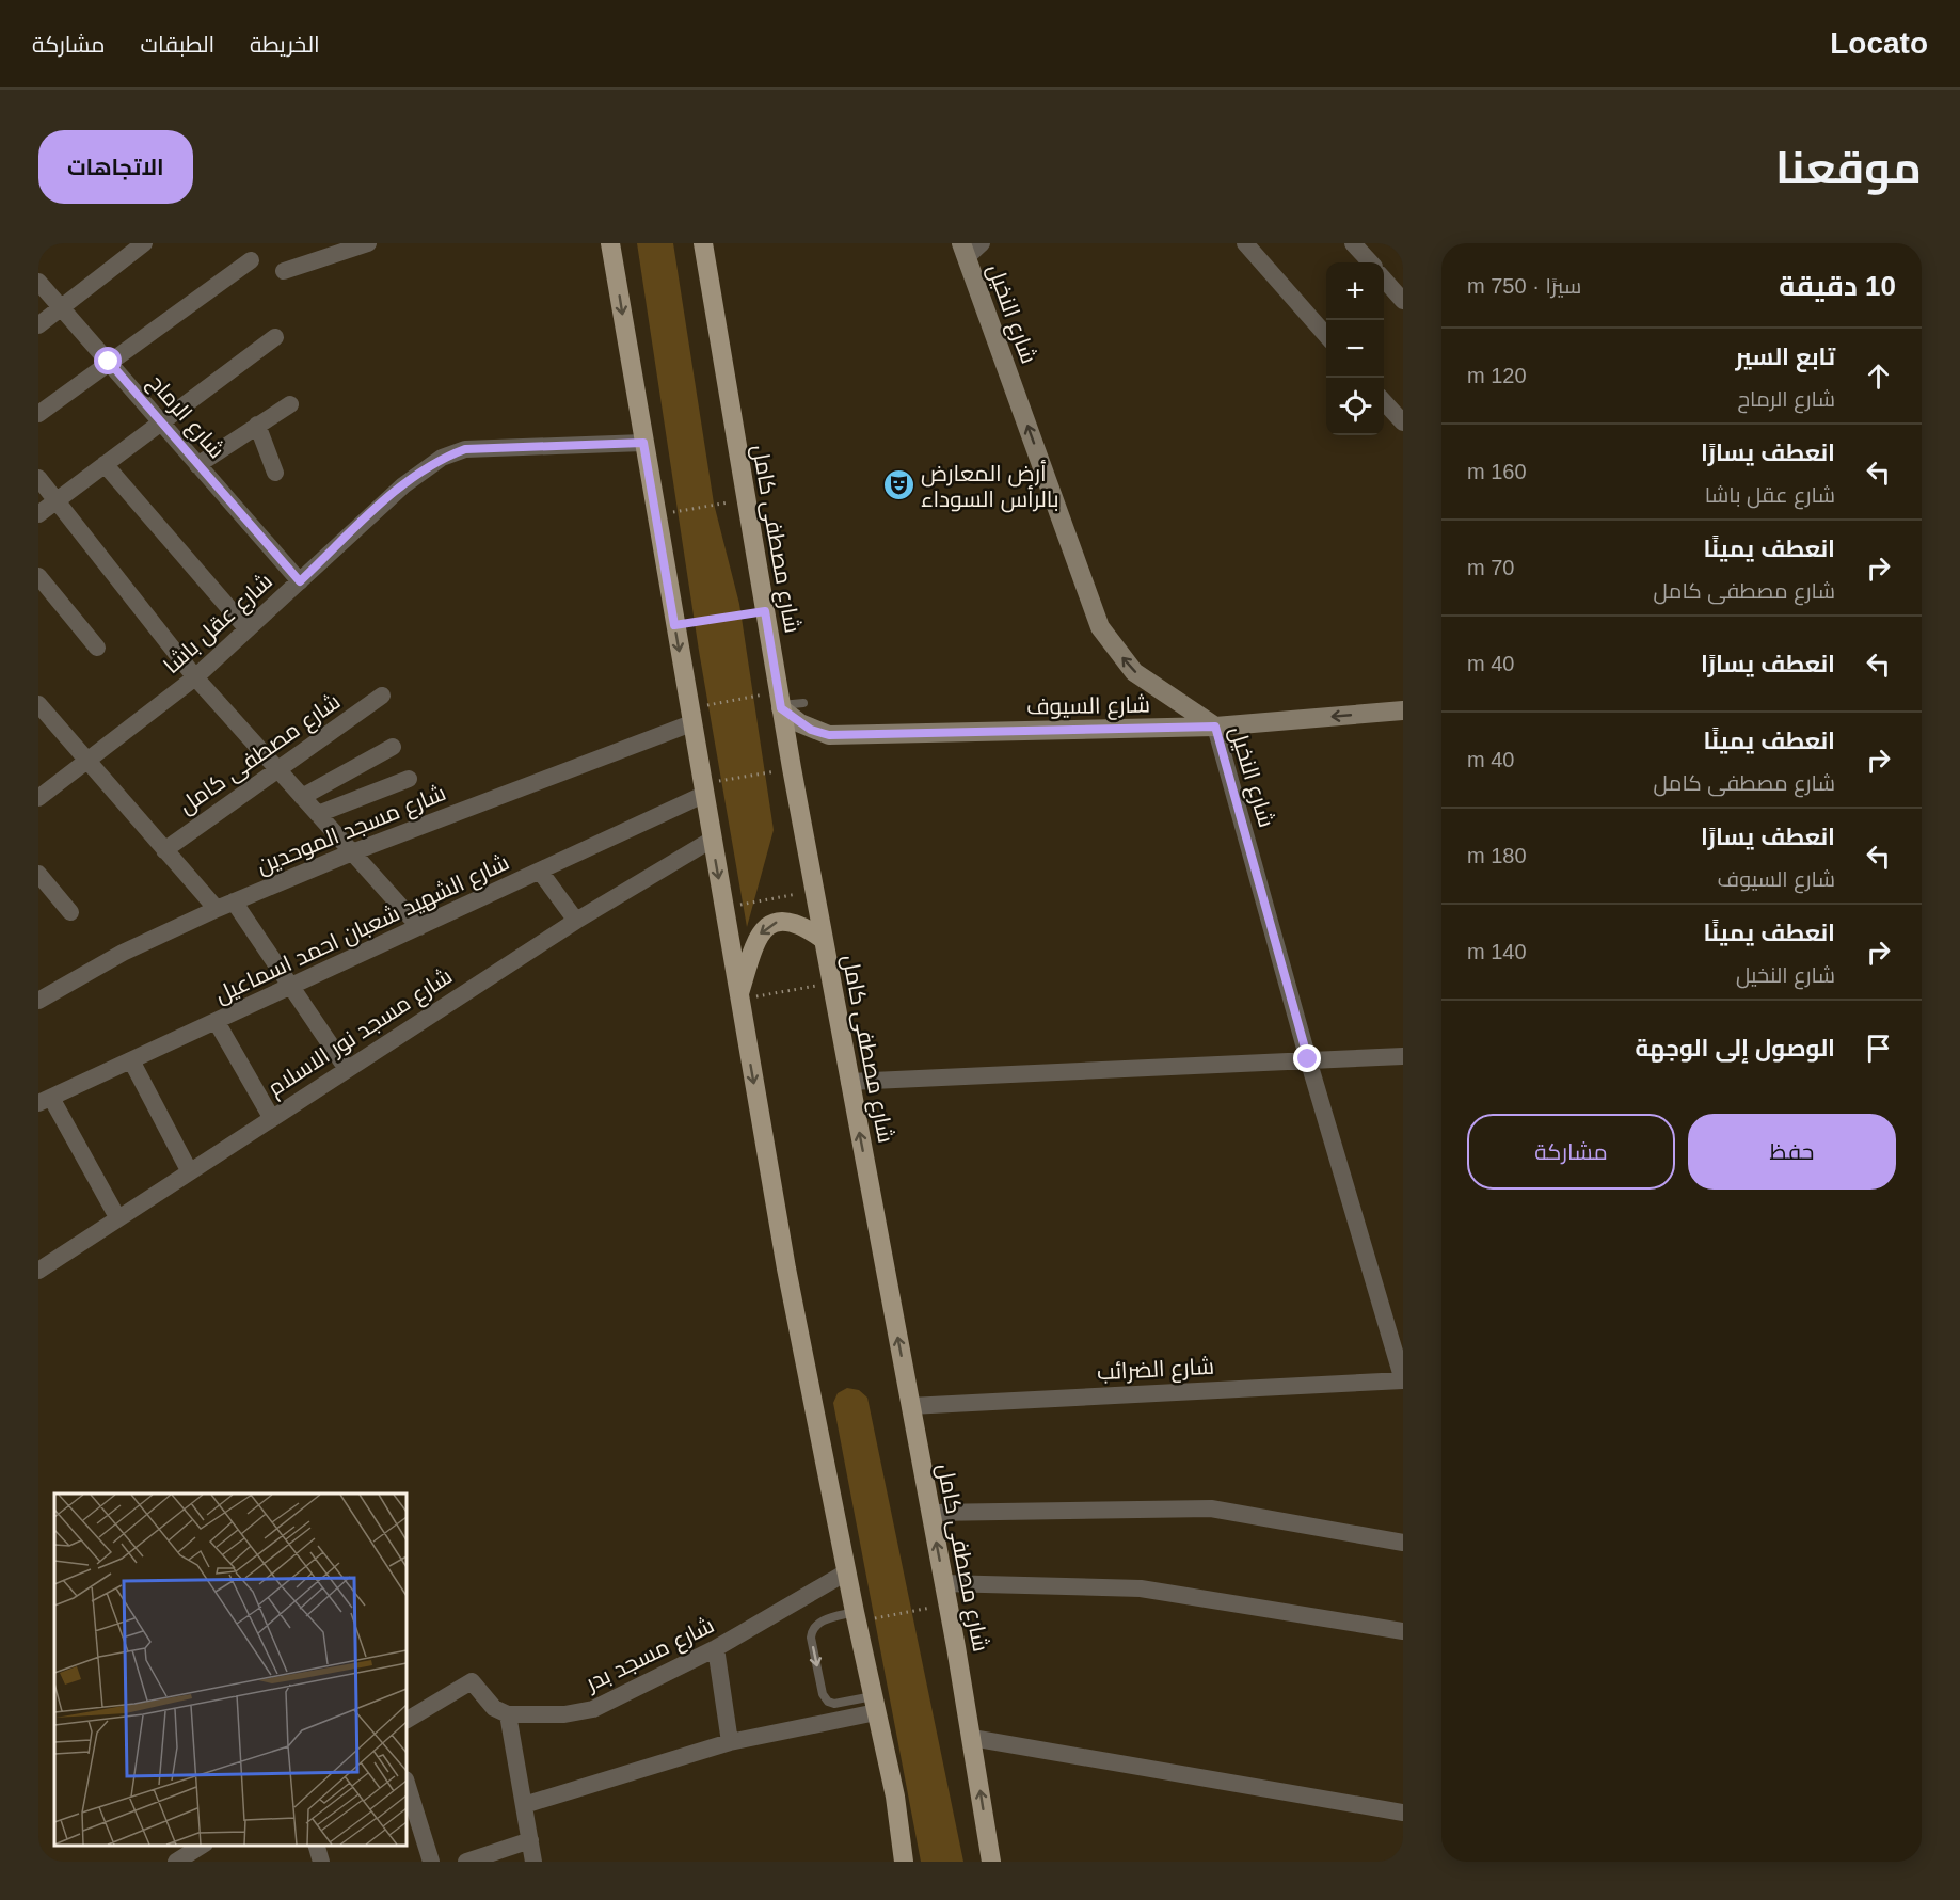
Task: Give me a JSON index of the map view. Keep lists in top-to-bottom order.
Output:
{
  "streets": {
    "main road": ["شارع النخيل", "شارع مصطفى كامل", "شارع السيوف"],
    "street": [
      "شارع الرماح",
      "شارع عقل باشا",
      "شارع مسجد الموحدين",
      "شارع الشهيد شعبان احمد اسماعيل",
      "شارع مسجد نور الاسلام",
      "شارع الضرائب",
      "شارع مسجد بدر"
    ]
  },
  "crossings": [
    ["شارع النخيل", "شارع السيوف"],
    ["شارع النخيل", "شارع الضرائب"],
    ["شارع الرماح", "شارع عقل باشا"],
    ["شارع مصطفى كامل", "شارع السيوف"],
    ["شارع مصطفى كامل", "شارع الضرائب"]
  ],
  "one_way": ["شارع النخيل"],
  "places": {
    "theatre": ["أرض المعارض بالرأس السوداء"]
  },
  "page": {
    "header": "Locato",
    "nav": ["الخريطة", "الطبقات", "مشاركة"],
    "title": "موقعنا",
    "buttons": [
      "الاتجاهات",
      ["حفظ", "مشاركة"]
    ],
    "heading": ["10 دقيقة", "سيرًا · 750 m"],
    "map_buttons": ["+", "−"],
    "list": [
      ["تابع السير", "شارع الرماح", "120 m"],
      ["انعطف يسارًا", "شارع عقل باشا", "160 m"],
      ["انعطف يمينًا", "شارع مصطفى كامل", "70 m"],
      ["انعطف يسارًا", "40 m"],
      ["انعطف يمينًا", "شارع مصطفى كامل", "40 m"],
      ["انعطف يسارًا", "شارع السيوف", "180 m"],
      ["انعطف يمينًا", "شارع النخيل", "140 m"],
      "الوصول إلى الوجهة"
    ]
  }
}
